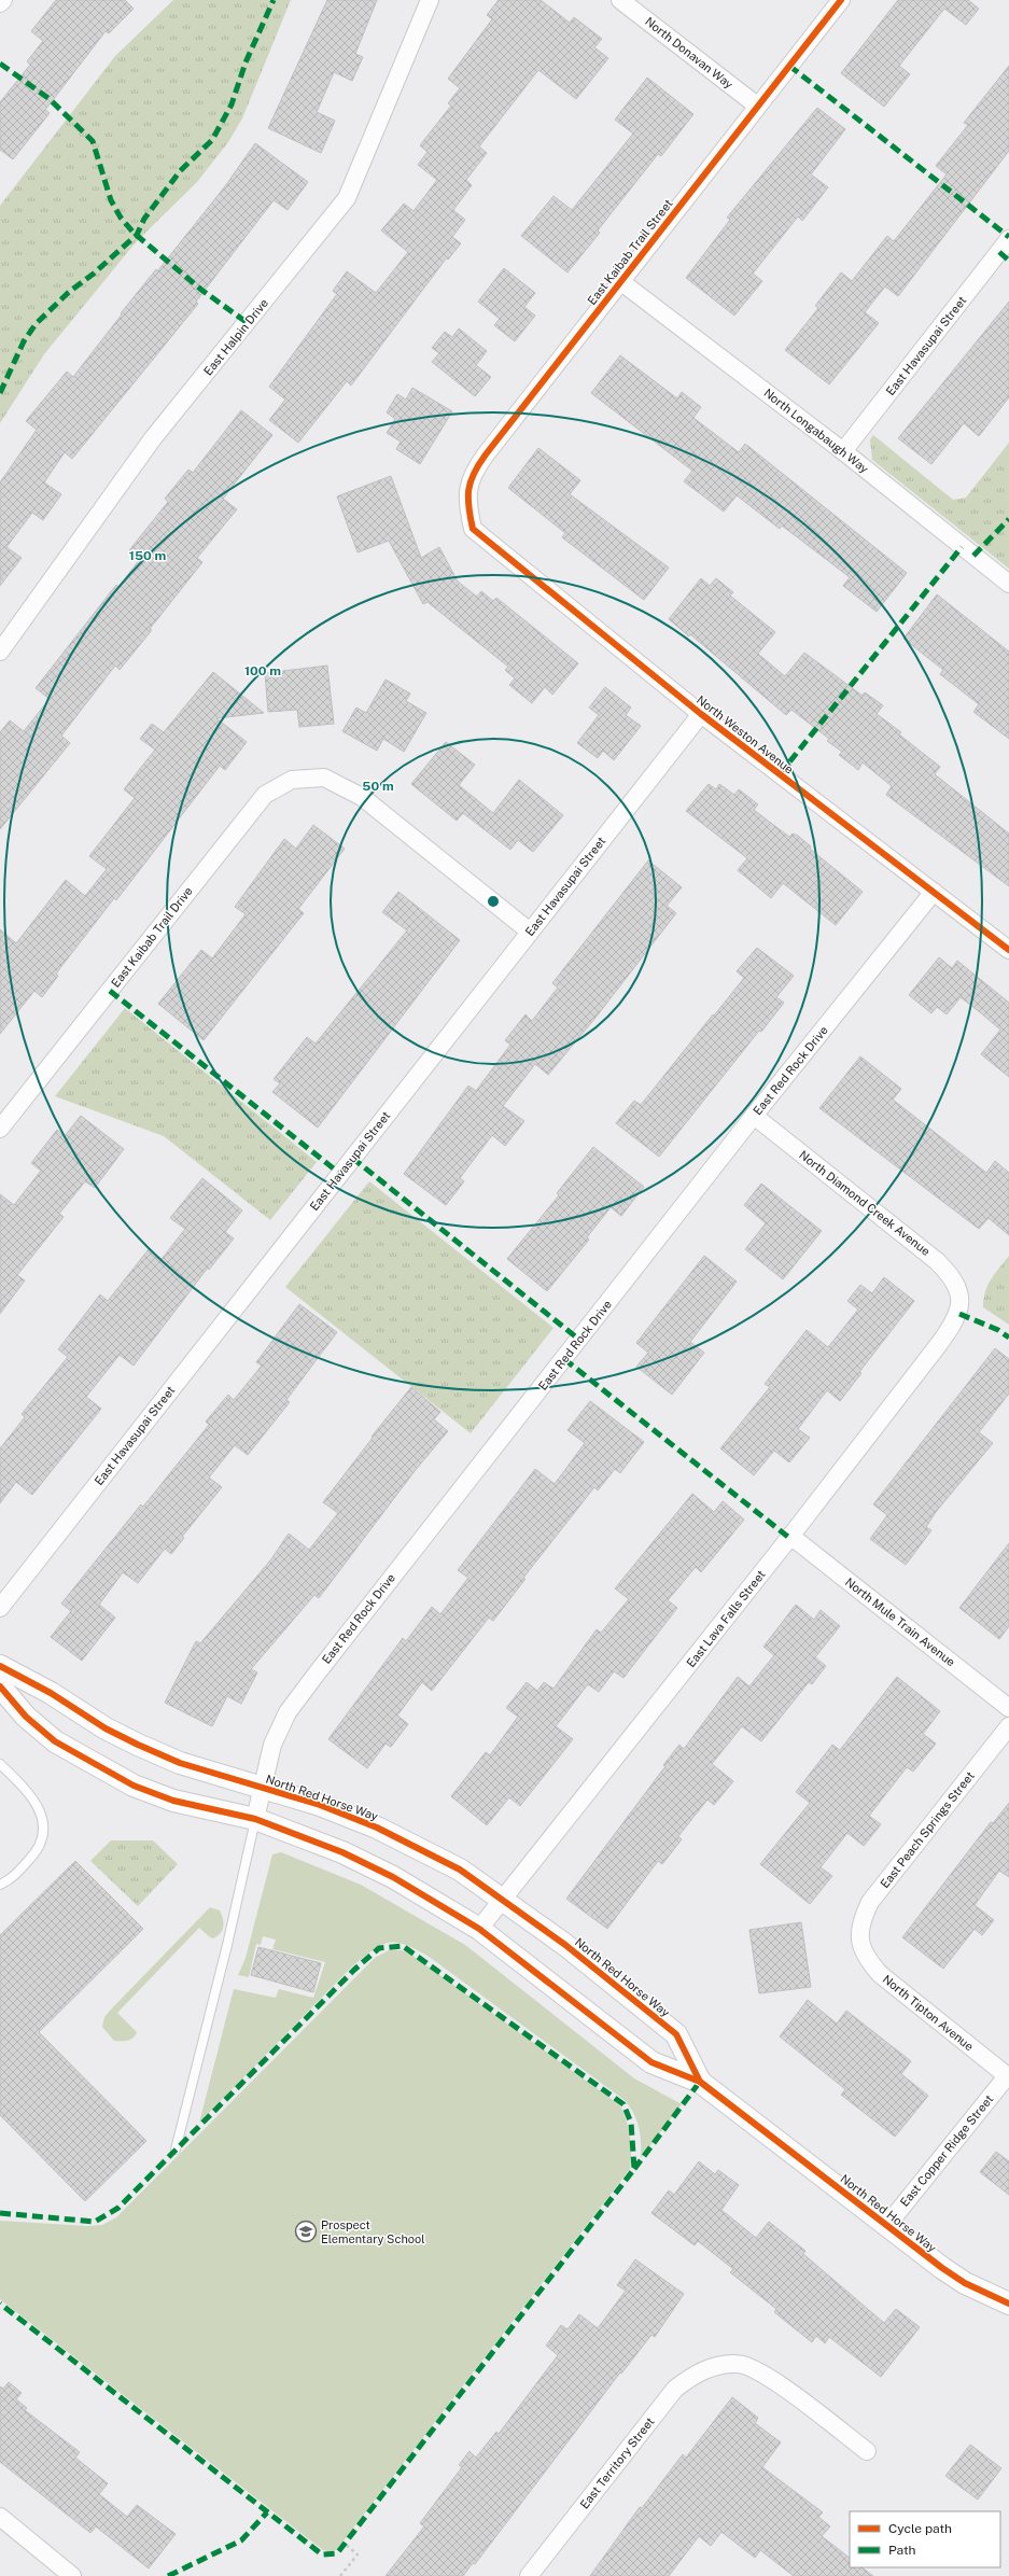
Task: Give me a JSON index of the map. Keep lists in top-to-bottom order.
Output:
{
  "streets": {
    "street": [
      "North Donavan Way",
      "East Kaibab Trail Street",
      "East Halpin Drive",
      "East Havasupai Street",
      "North Longabaugh Way",
      "North Weston Avenue",
      "East Kaibab Trail Drive",
      "East Red Rock Drive",
      "North Diamond Creek Avenue",
      "East Lava Falls Street",
      "North Mule Train Avenue",
      "North Red Horse Way",
      "East Peach Springs Street",
      "North Tipton Avenue",
      "East Copper Ridge Street",
      "East Territory Street"
    ]
  },
  "crossings": [
    ["North Donavan Way", "East Kaibab Trail Street"],
    ["East Kaibab Trail Street", "North Longabaugh Way"],
    ["East Kaibab Trail Street", "North Weston Avenue"],
    ["East Havasupai Street", "North Longabaugh Way"],
    ["East Havasupai Street", "North Weston Avenue"],
    ["East Havasupai Street", "East Kaibab Trail Drive"],
    ["North Weston Avenue", "East Red Rock Drive"],
    ["East Red Rock Drive", "North Diamond Creek Avenue"],
    ["East Red Rock Drive", "North Red Horse Way"],
    ["North Diamond Creek Avenue", "East Lava Falls Street"],
    ["East Lava Falls Street", "North Mule Train Avenue"],
    ["East Lava Falls Street", "North Red Horse Way"],
    ["North Red Horse Way", "East Copper Ridge Street"],
    ["East Peach Springs Street", "North Tipton Avenue"],
    ["North Tipton Avenue", "East Copper Ridge Street"]
  ],
  "places": {
    "school or university": ["Prospect Elementary School"]
  },
  "legend": ["Cycle path", "Path"],
  "rings": ["150 m", "100 m", "50 m"]
}
